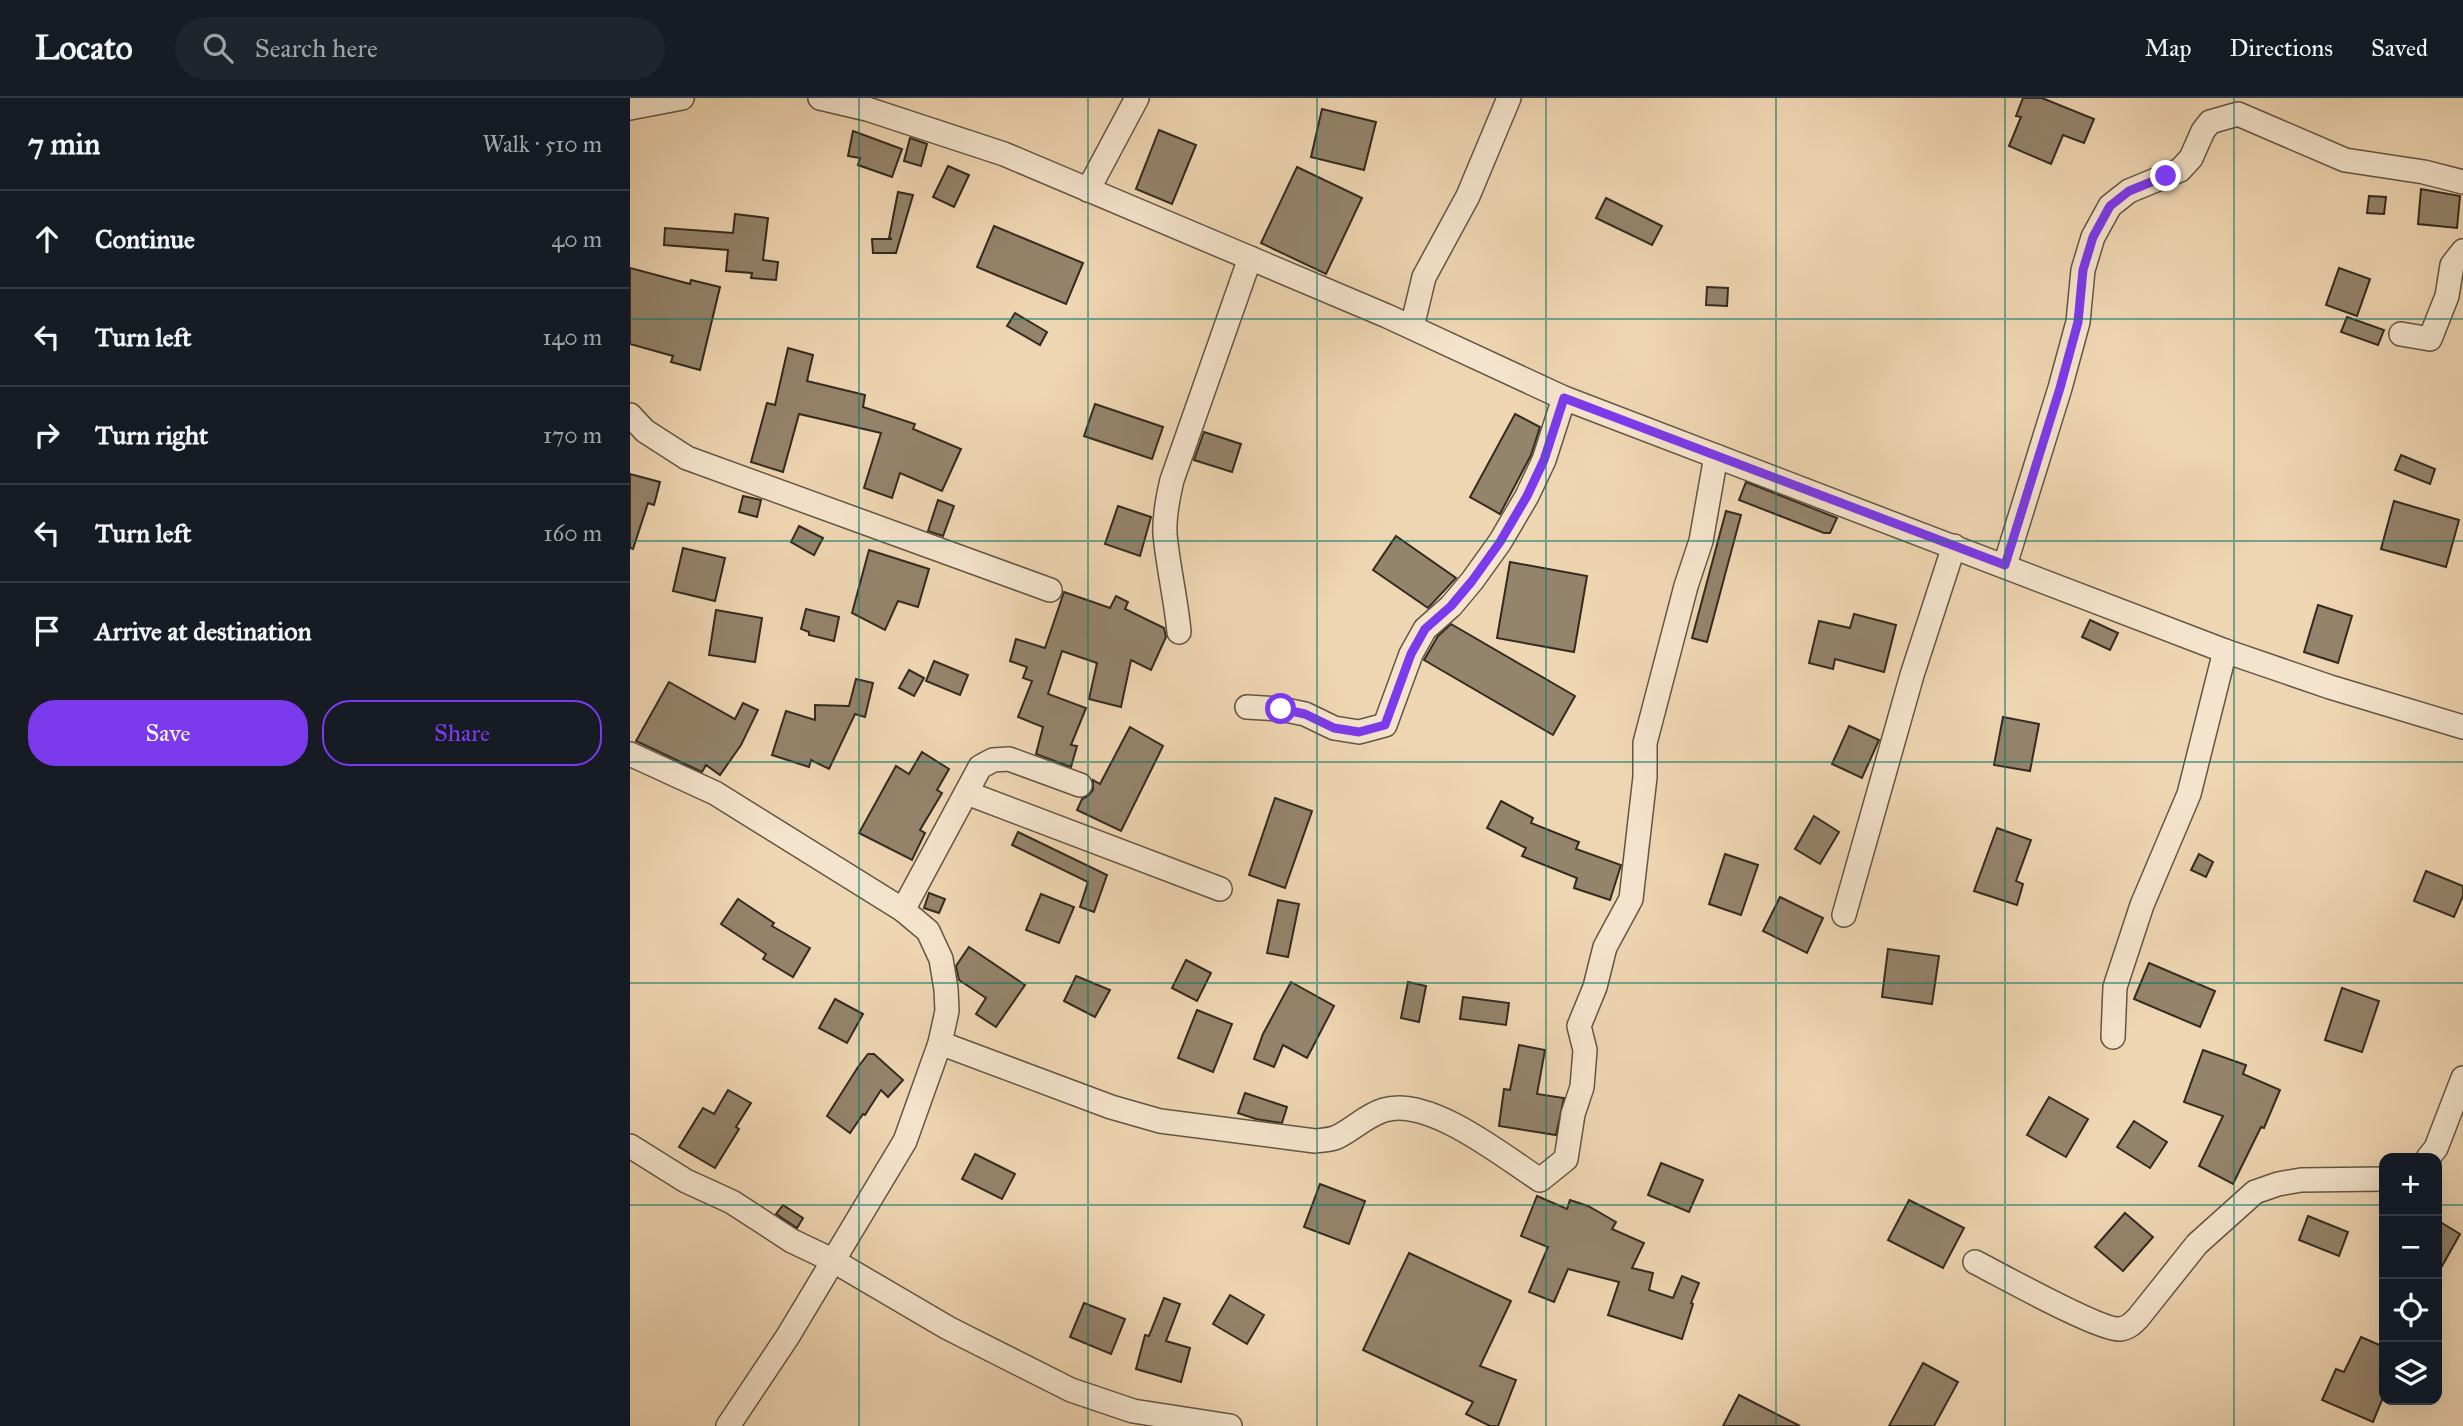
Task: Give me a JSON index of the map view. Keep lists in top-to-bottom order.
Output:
{
  "page": {
    "header": "Locato",
    "search": "Search here",
    "nav": ["Map", "Directions", "Saved"],
    "heading": ["7 min", "Walk · 510 m"],
    "list": [
      ["Continue", "40 m"],
      ["Turn left", "140 m"],
      ["Turn right", "170 m"],
      ["Turn left", "160 m"],
      "Arrive at destination"
    ],
    "buttons": ["Save", "Share"],
    "map_buttons": ["+", "−"]
  }
}
